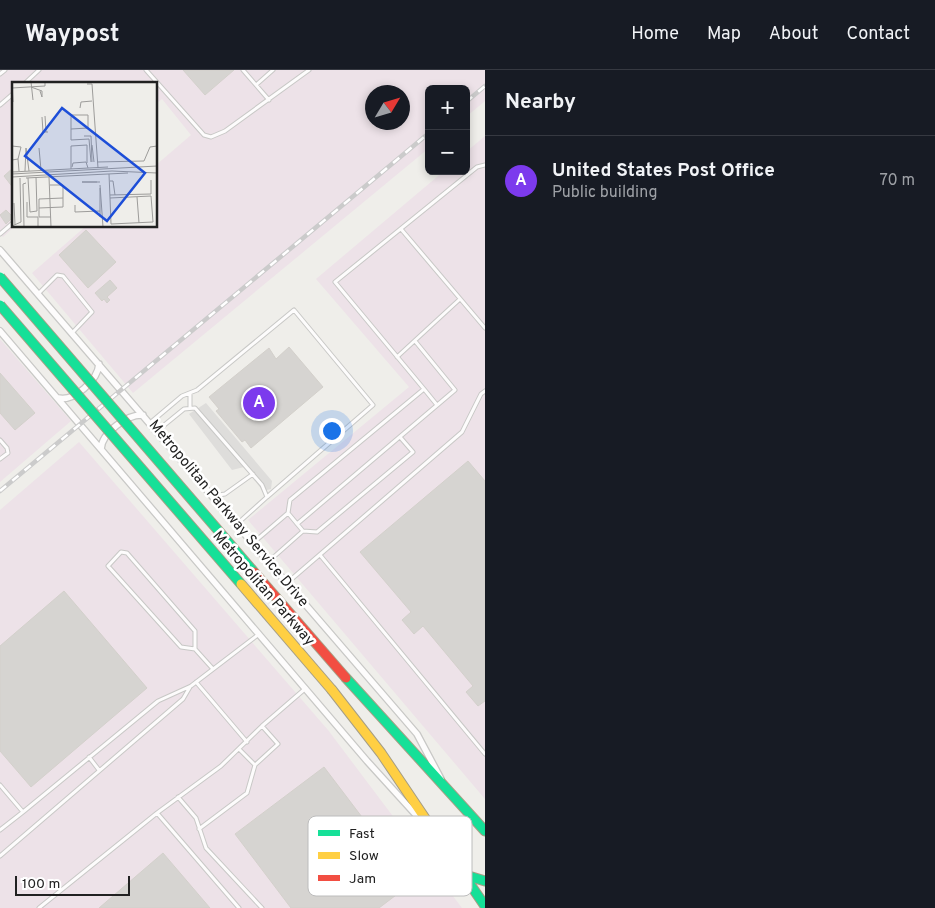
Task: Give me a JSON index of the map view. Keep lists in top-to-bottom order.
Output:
{
  "streets": {
    "main road": ["Metropolitan Parkway"],
    "street": ["Metropolitan Parkway Service Drive"]
  },
  "crossings": [
    ["Metropolitan Parkway Service Drive", "Metropolitan Parkway"]
  ],
  "legend": ["Fast", "Slow", "Jam"],
  "scale_bar": "100 m",
  "north": "top right",
  "page": {
    "header": "Waypost",
    "nav": [
      "Home",
      "Map",
      "About",
      "Contact"
    ],
    "heading": "Nearby",
    "map_buttons": ["+", "−"],
    "list": [
      {
        "mark": "A",
        "name": "United States Post Office",
        "note": "Public building",
        "value": "70 m"
      }
    ],
    "pins": "A",
    "scale": "100 m"
  }
}
